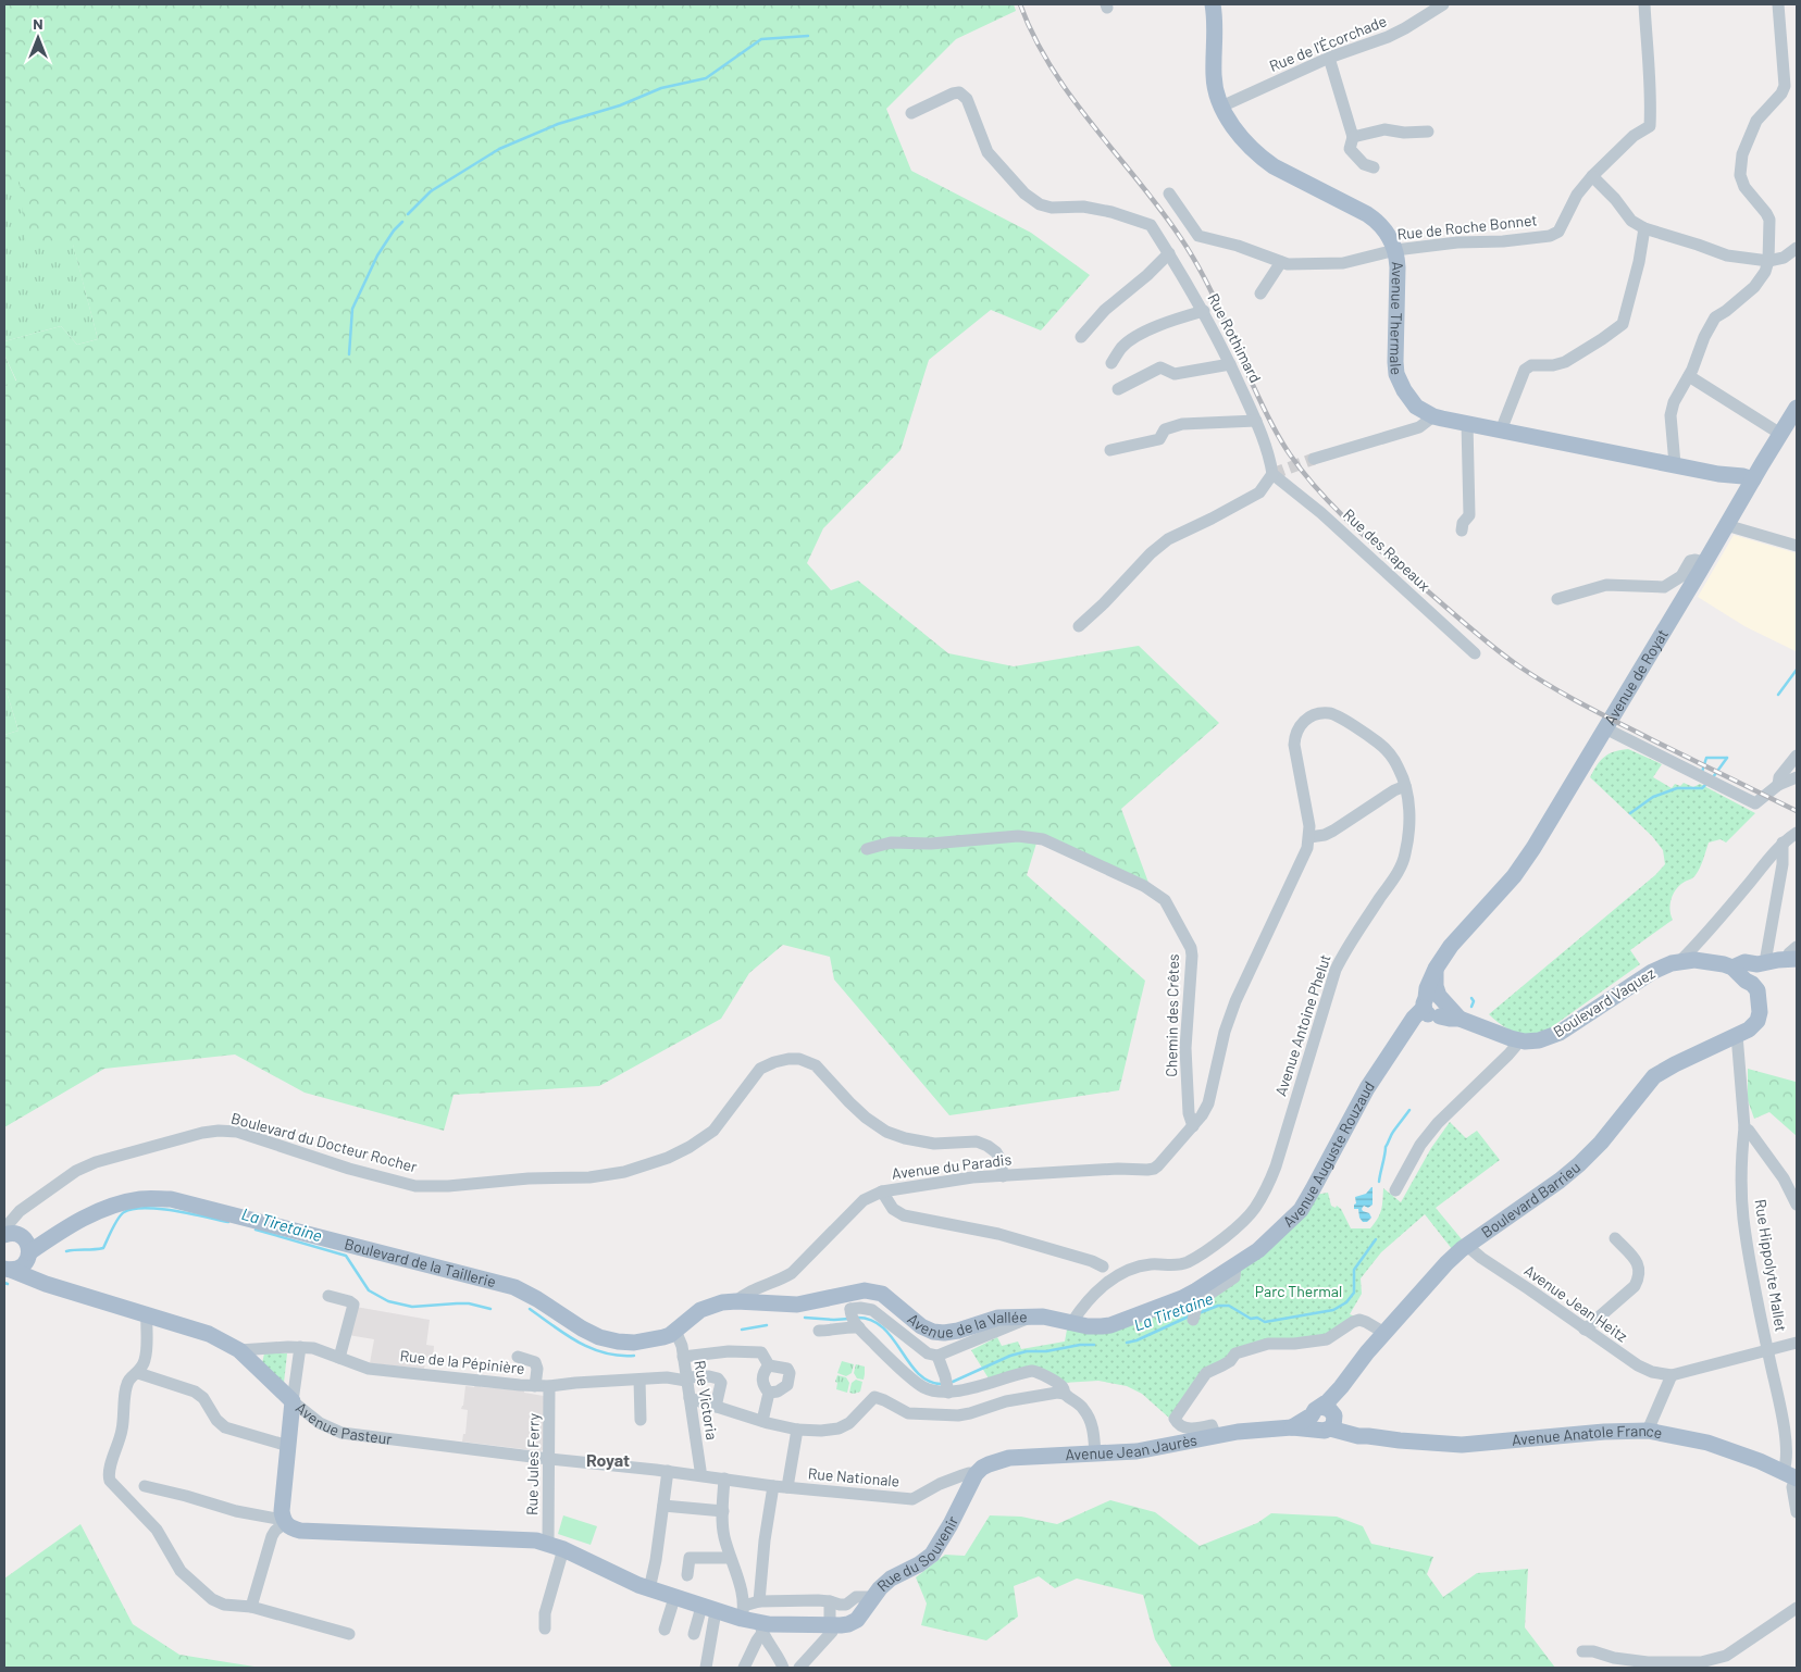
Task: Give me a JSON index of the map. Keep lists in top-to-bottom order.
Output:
{
  "streets": {
    "main road": [
      "Avenue Thermale",
      "Avenue de Royat",
      "Boulevard Vaquez",
      "Avenue Auguste Rouzaud",
      "Boulevard Barrieu",
      "Boulevard de la Taillerie",
      "Avenue de la Vallée",
      "Avenue Pasteur",
      "Avenue Anatole France",
      "Avenue Jean Jaurès",
      "Rue du Souvenir"
    ],
    "street": [
      "Rue de l'Écorchade",
      "Rue de Roche Bonnet",
      "Rue Rothimard",
      "Rue des Rapeaux",
      "Chemin des Crêtes",
      "Avenue Antoine Phelut",
      "Boulevard du Docteur Rocher",
      "Avenue du Paradis",
      "Rue Hippolyte Mallet",
      "Avenue Jean Heitz",
      "Rue de la Pépinière",
      "Rue Victoria",
      "Rue Jules Ferry",
      "Rue Nationale"
    ]
  },
  "crossings": [
    ["Rue de l'Écorchade", "Avenue Thermale"],
    ["Rue de Roche Bonnet", "Avenue Thermale"],
    ["Avenue Thermale", "Avenue de Royat"],
    ["Rue Rothimard", "Rue des Rapeaux"],
    ["Avenue de Royat", "Boulevard Vaquez"],
    ["Avenue de Royat", "Avenue Auguste Rouzaud"],
    ["Boulevard Vaquez", "Avenue Auguste Rouzaud"],
    ["Chemin des Crêtes", "Avenue Antoine Phelut"],
    ["Chemin des Crêtes", "Avenue du Paradis"],
    ["Avenue Antoine Phelut", "Avenue du Paradis"],
    ["Avenue Antoine Phelut", "Avenue de la Vallée"],
    ["Boulevard du Docteur Rocher", "Avenue du Paradis"],
    ["Boulevard du Docteur Rocher", "Boulevard de la Taillerie"],
    ["Avenue Auguste Rouzaud", "Avenue de la Vallée"],
    ["Avenue du Paradis", "Avenue de la Vallée"],
    ["Boulevard Barrieu", "Rue Hippolyte Mallet"],
    ["Boulevard Barrieu", "Avenue Jean Heitz"],
    ["Boulevard Barrieu", "Avenue Anatole France"],
    ["Boulevard Barrieu", "Avenue Jean Jaurès"],
    ["Boulevard de la Taillerie", "Avenue de la Vallée"],
    ["Boulevard de la Taillerie", "Rue Victoria"],
    ["Boulevard de la Taillerie", "Avenue Pasteur"],
    ["Rue Hippolyte Mallet", "Avenue Jean Heitz"],
    ["Rue Hippolyte Mallet", "Avenue Anatole France"],
    ["Avenue de la Vallée", "Rue Victoria"],
    ["Rue de la Pépinière", "Rue Victoria"],
    ["Rue de la Pépinière", "Avenue Pasteur"],
    ["Rue de la Pépinière", "Rue Jules Ferry"],
    ["Rue Victoria", "Avenue Pasteur"],
    ["Rue Victoria", "Rue Nationale"],
    ["Avenue Pasteur", "Rue Jules Ferry"],
    ["Avenue Pasteur", "Rue Nationale"],
    ["Avenue Anatole France", "Avenue Jean Jaurès"],
    ["Avenue Jean Jaurès", "Rue Nationale"],
    ["Avenue Jean Jaurès", "Rue du Souvenir"],
    ["Rue Nationale", "Rue du Souvenir"]
  ],
  "districts": ["Royat"],
  "water": ["La Tiretaine"],
  "parks": ["Parc Thermal"],
  "north": "top"
}
